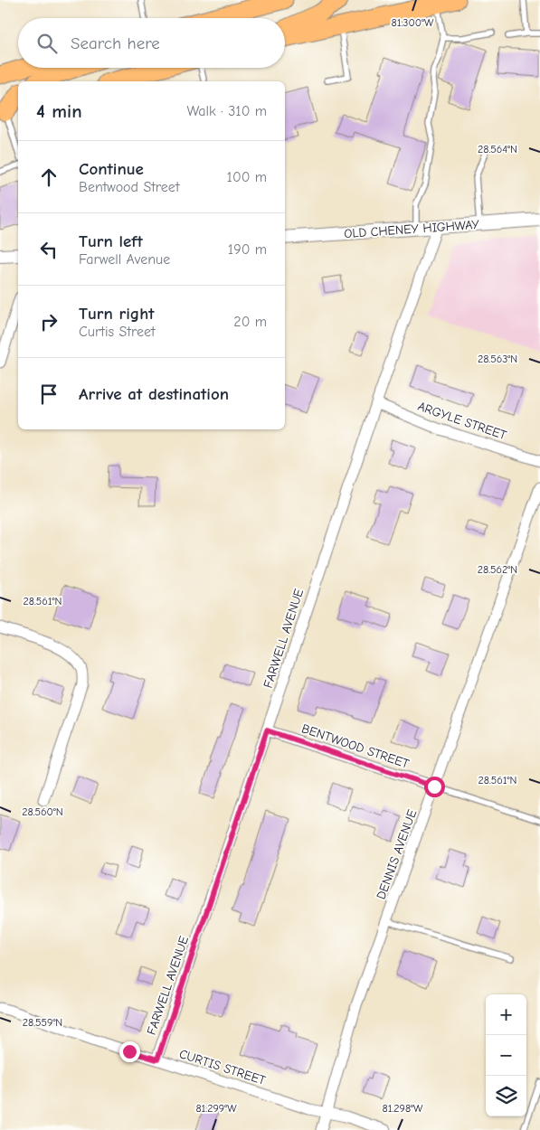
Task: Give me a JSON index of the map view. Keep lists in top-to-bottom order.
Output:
{
  "streets": {
    "street": [
      "OLD CHENEY HIGHWAY",
      "ARGYLE STREET",
      "FARWELL AVENUE",
      "BENTWOOD STREET",
      "DENNIS AVENUE",
      "CURTIS STREET"
    ]
  },
  "crossings": [
    ["OLD CHENEY HIGHWAY", "FARWELL AVENUE"],
    ["ARGYLE STREET", "FARWELL AVENUE"],
    ["FARWELL AVENUE", "BENTWOOD STREET"],
    ["FARWELL AVENUE", "CURTIS STREET"],
    ["BENTWOOD STREET", "DENNIS AVENUE"],
    ["DENNIS AVENUE", "CURTIS STREET"]
  ],
  "page": {
    "search": "Search here",
    "heading": ["4 min", "Walk · 310 m"],
    "list": [
      ["Continue", "Bentwood Street", "100 m"],
      ["Turn left", "Farwell Avenue", "190 m"],
      ["Turn right", "Curtis Street", "20 m"],
      "Arrive at destination"
    ],
    "map_buttons": ["+", "−"]
  },
  "coordinates": [
    "81.300°W",
    "28.564°N",
    "28.563°N",
    "28.562°N",
    "28.561°N",
    "28.560°N",
    "28.559°N",
    "81.299°W",
    "81.298°W"
  ]
}
